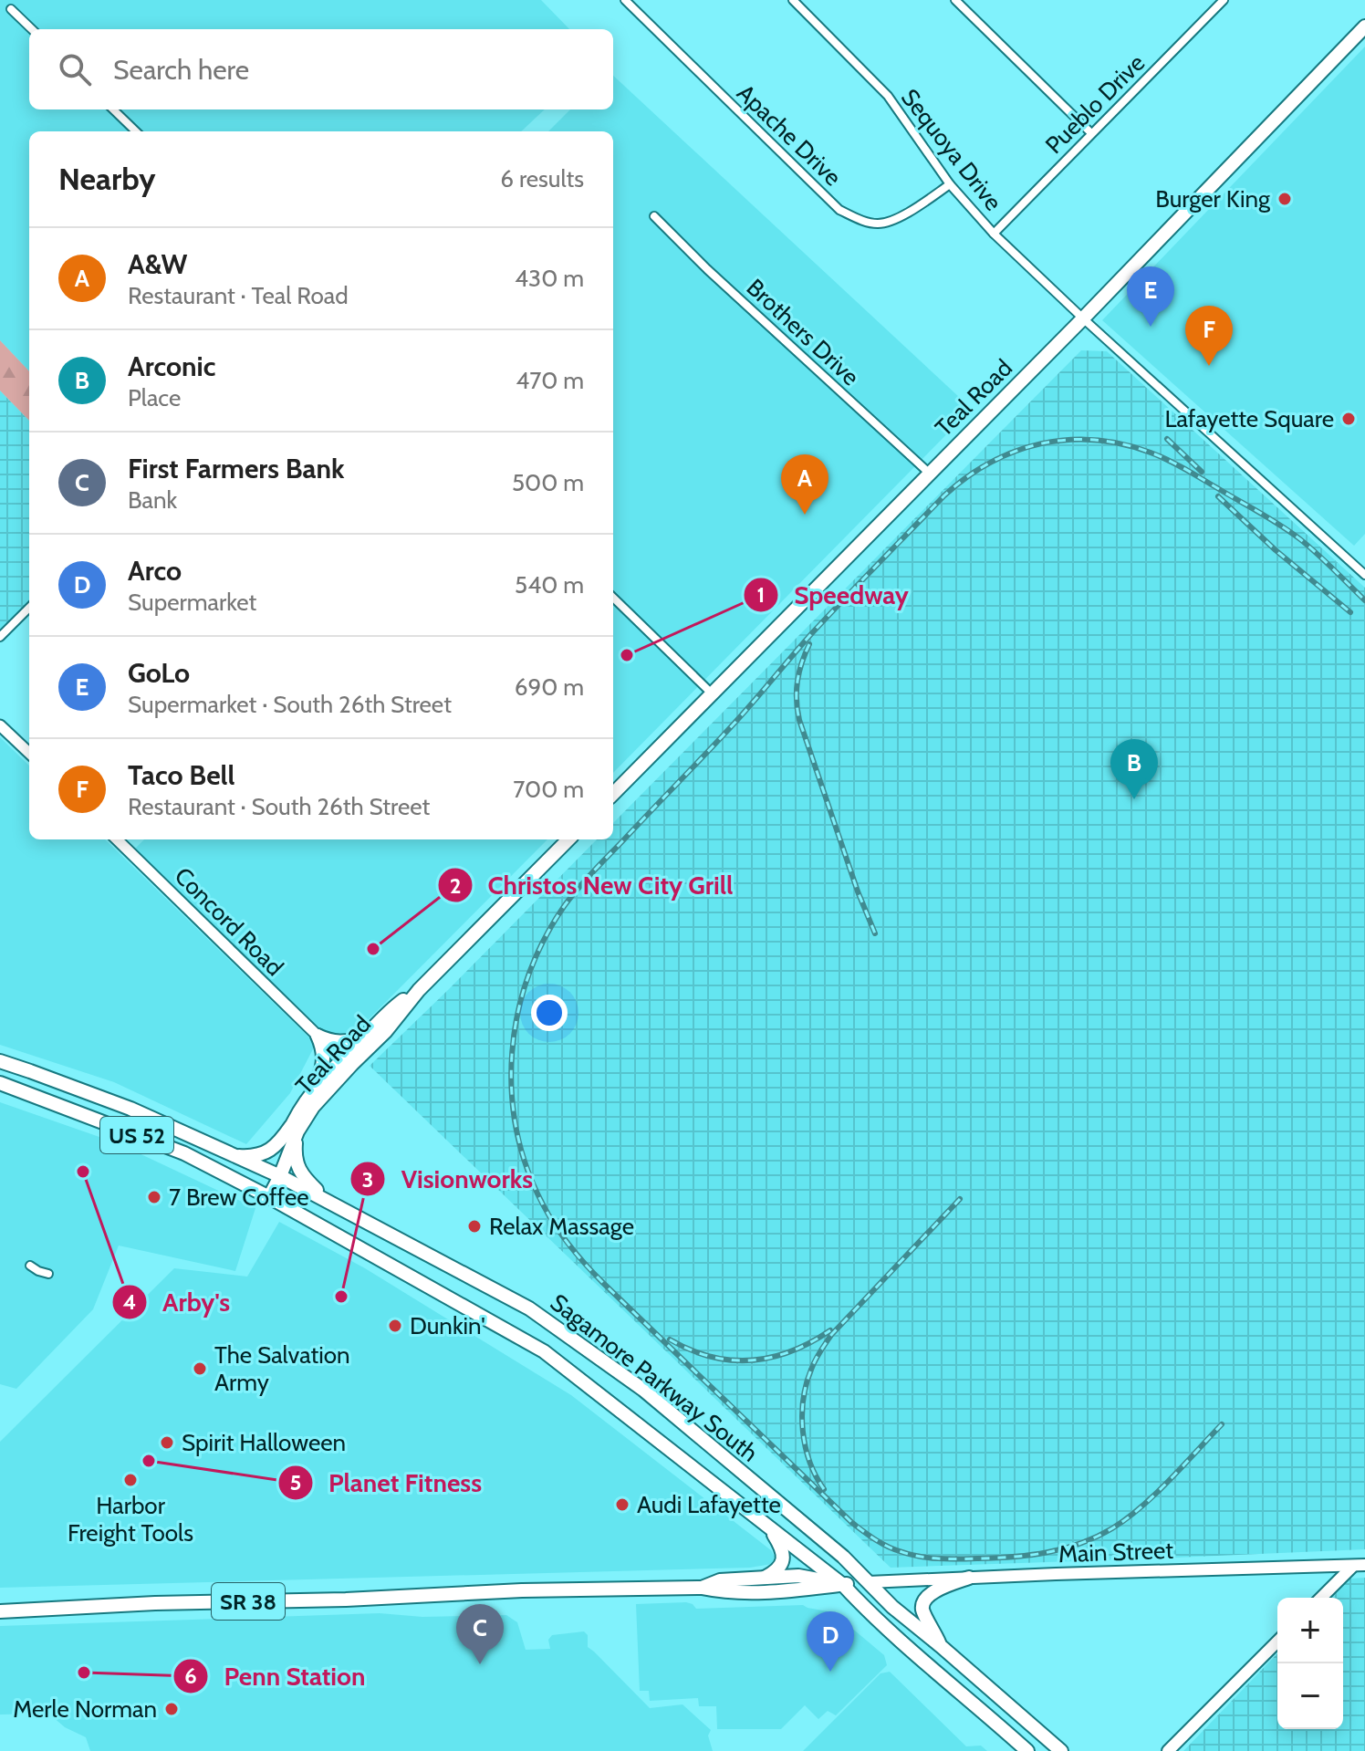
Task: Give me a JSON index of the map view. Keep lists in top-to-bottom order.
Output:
{
  "streets": {
    "main road": [
      "Teal Road",
      "US 52",
      "Sagamore Parkway South",
      "Main Street",
      "SR 38"
    ],
    "street": [
      "Pueblo Drive",
      "Apache Drive",
      "Sequoya Drive",
      "Brothers Drive",
      "Concord Road"
    ]
  },
  "crossings": [
    ["Pueblo Drive", "Sequoya Drive"],
    ["Apache Drive", "Sequoya Drive"],
    ["Sequoya Drive", "Teal Road"],
    ["Brothers Drive", "Teal Road"],
    ["Teal Road", "Sagamore Parkway South"],
    ["Sagamore Parkway South", "Main Street"],
    ["Sagamore Parkway South", "SR 38"],
    ["Main Street", "SR 38"]
  ],
  "places": [
    "Burger King",
    "Lafayette Square",
    "Speedway",
    "Christos New City Grill",
    "Arby's",
    "7 Brew Coffee",
    "Relax Massage",
    "Visionworks",
    "Dunkin'",
    "The Salvation Army",
    "Spirit Halloween",
    "Planet Fitness",
    "Harbor Freight Tools",
    "Audi Lafayette",
    "Penn Station",
    "Merle Norman"
  ],
  "page": {
    "search": "Search here",
    "heading": ["Nearby", "6 results"],
    "list": [
      {
        "mark": "A",
        "name": "A&W",
        "note": "Restaurant · Teal Road",
        "value": "430 m"
      },
      {
        "mark": "B",
        "name": "Arconic",
        "note": "Place",
        "value": "470 m"
      },
      {
        "mark": "C",
        "name": "First Farmers Bank",
        "note": "Bank",
        "value": "500 m"
      },
      {
        "mark": "D",
        "name": "Arco",
        "note": "Supermarket",
        "value": "540 m"
      },
      {
        "mark": "E",
        "name": "GoLo",
        "note": "Supermarket · South 26th Street",
        "value": "690 m"
      },
      {
        "mark": "F",
        "name": "Taco Bell",
        "note": "Restaurant · South 26th Street",
        "value": "700 m"
      }
    ],
    "pins": [
      "E",
      "F",
      "A",
      "B",
      "C",
      "D"
    ],
    "map_buttons": ["+", "−"]
  }
}
